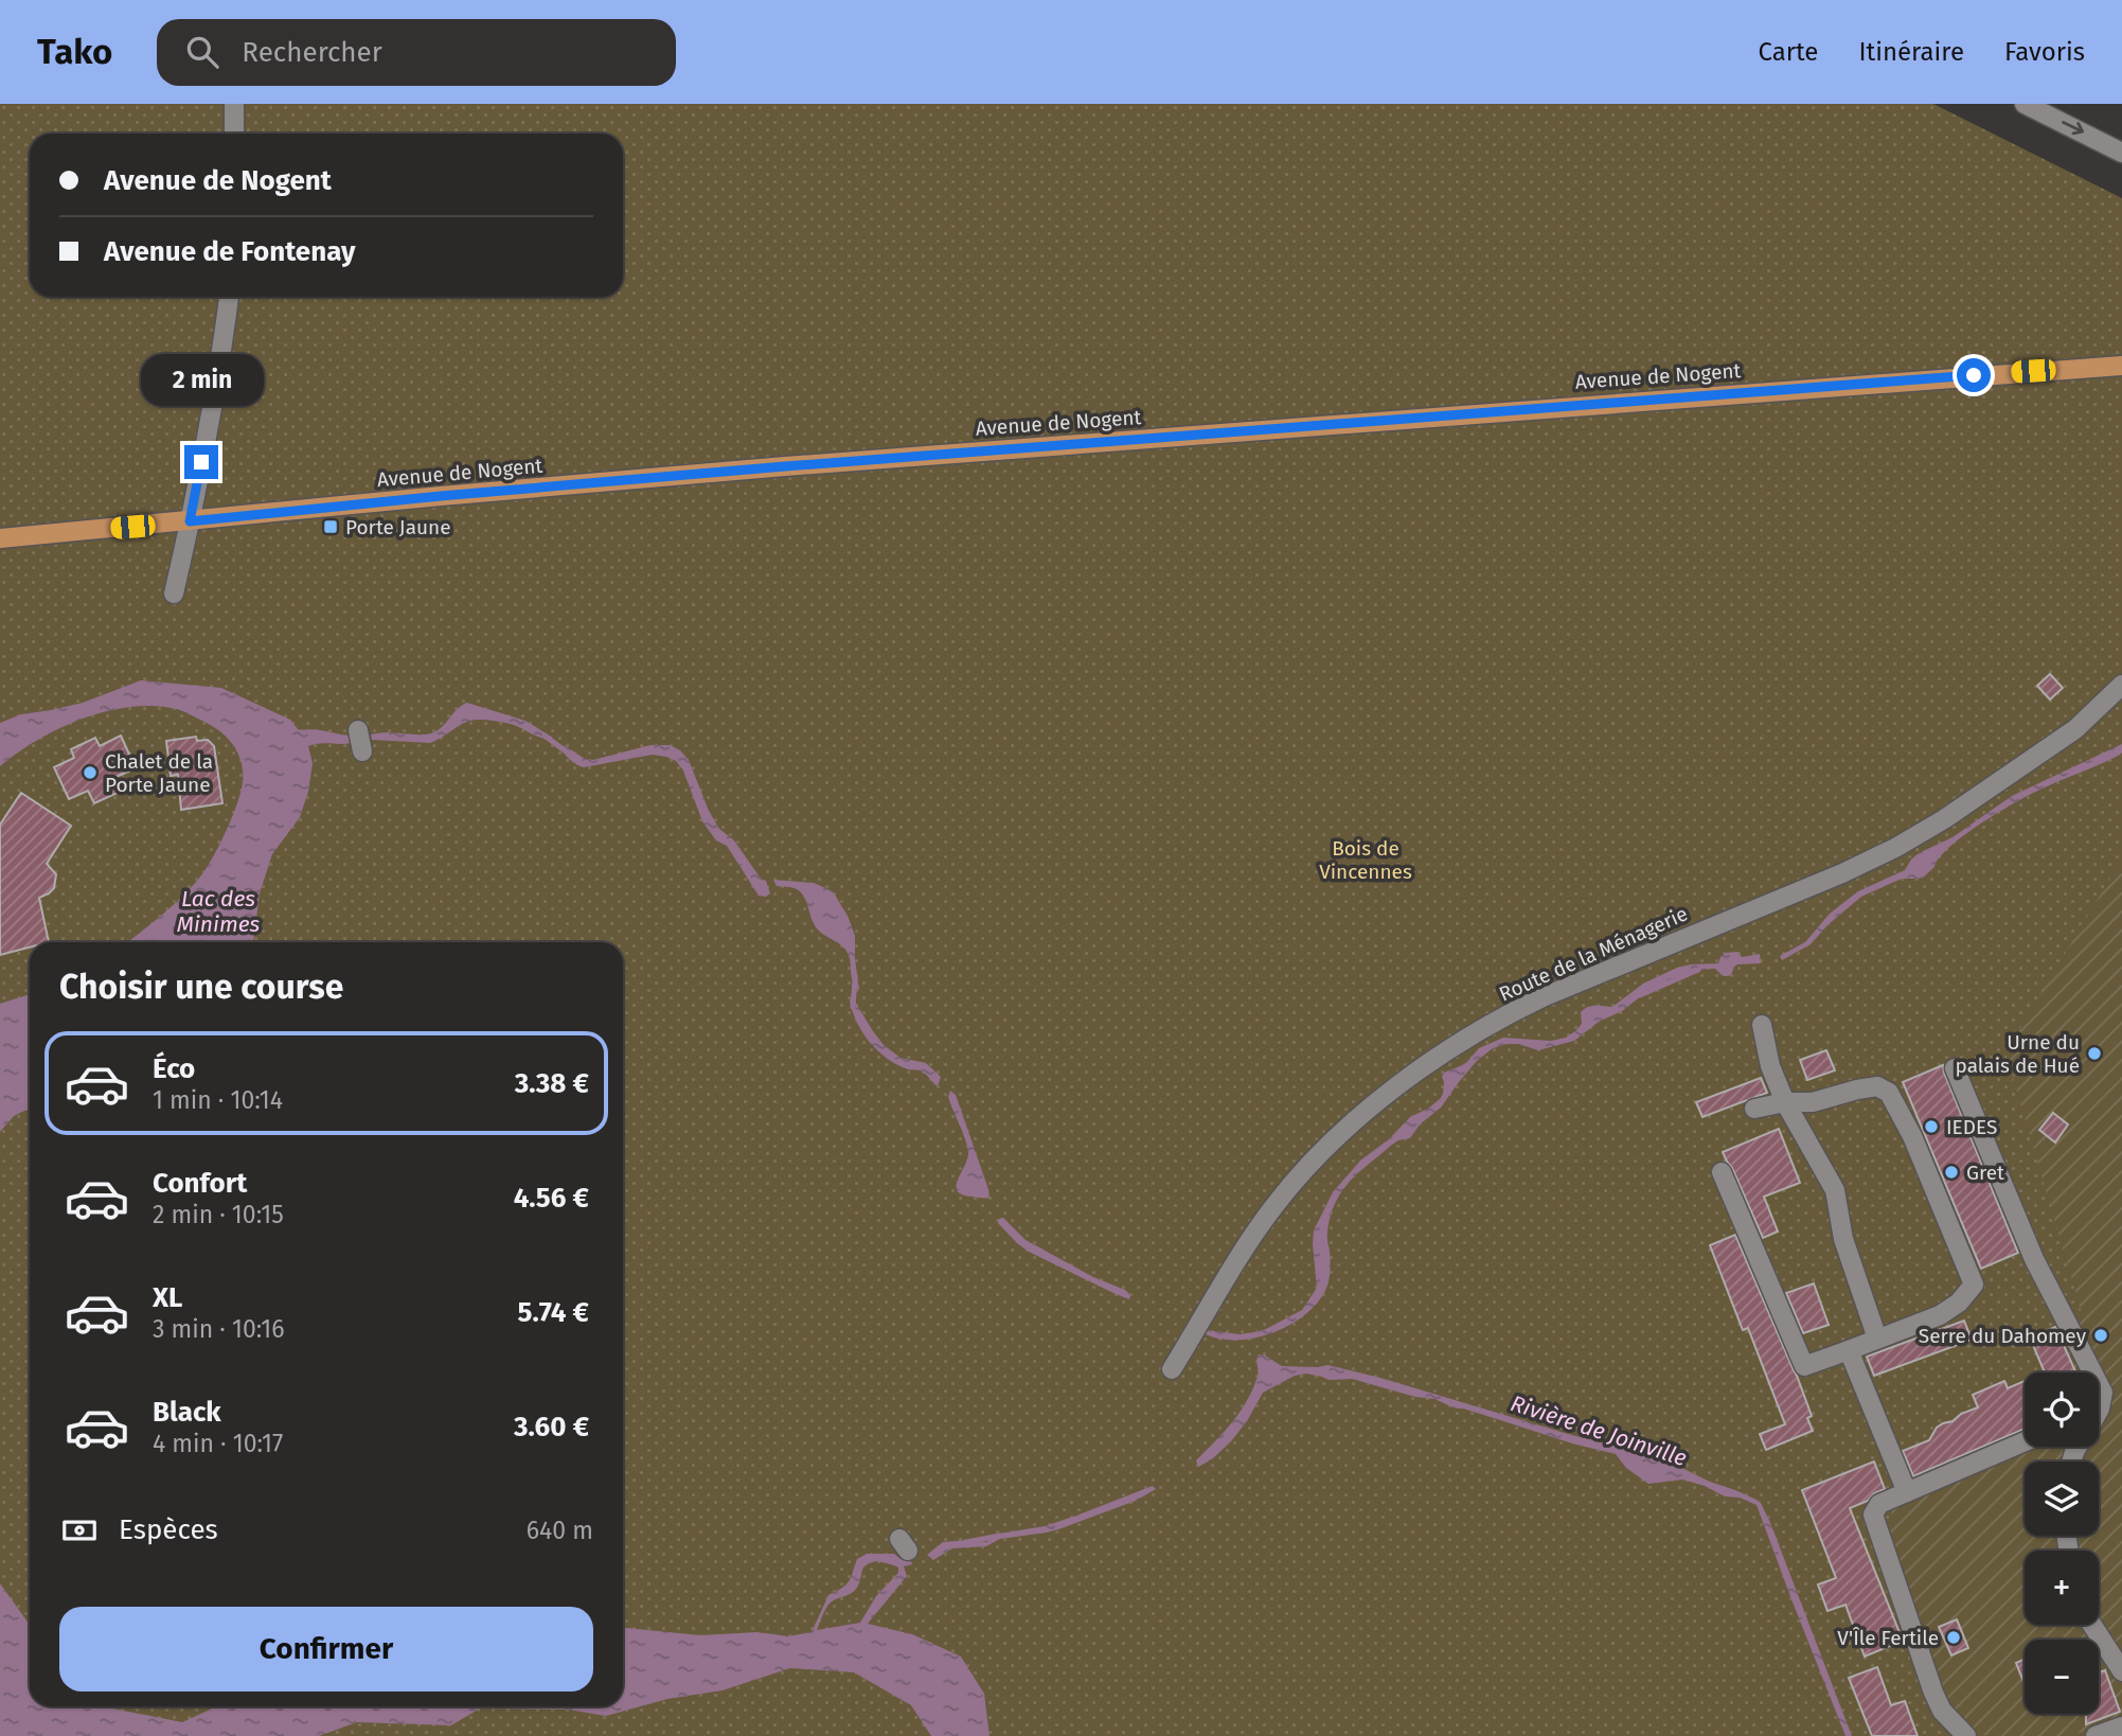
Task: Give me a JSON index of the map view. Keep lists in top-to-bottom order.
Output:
{
  "streets": {
    "main road": ["Avenue de Nogent"],
    "street": ["Route de la Ménagerie"]
  },
  "water": ["Lac des Minimes", "Rivière de Joinville"],
  "parks": ["Bois de Vincennes"],
  "places": {
    "transit": ["Porte Jaune"],
    "other": [
      "Chalet de la Porte Jaune",
      "Urne du palais de Hué",
      "IEDES",
      "Gret",
      "Serre du Dahomey",
      "V'Île Fertile"
    ]
  },
  "page": {
    "header": "Tako",
    "search": "Rechercher",
    "nav": ["Carte", "Itinéraire", "Favoris"],
    "banner": ["Avenue de Nogent", "Avenue de Fontenay"],
    "bubble": "2 min",
    "heading": "Choisir une course",
    "list": [
      {
        "name": "Éco",
        "note": "1 min · 10:14",
        "value": "3.38 €"
      },
      {
        "name": "Confort",
        "note": "2 min · 10:15",
        "value": "4.56 €"
      },
      {
        "name": "XL",
        "note": "3 min · 10:16",
        "value": "5.74 €"
      },
      {
        "name": "Black",
        "note": "4 min · 10:17",
        "value": "3.60 €"
      }
    ],
    "map_buttons": ["+", "−"],
    "pay": ["Espèces", "640 m"],
    "buttons": "Confirmer"
  }
}
